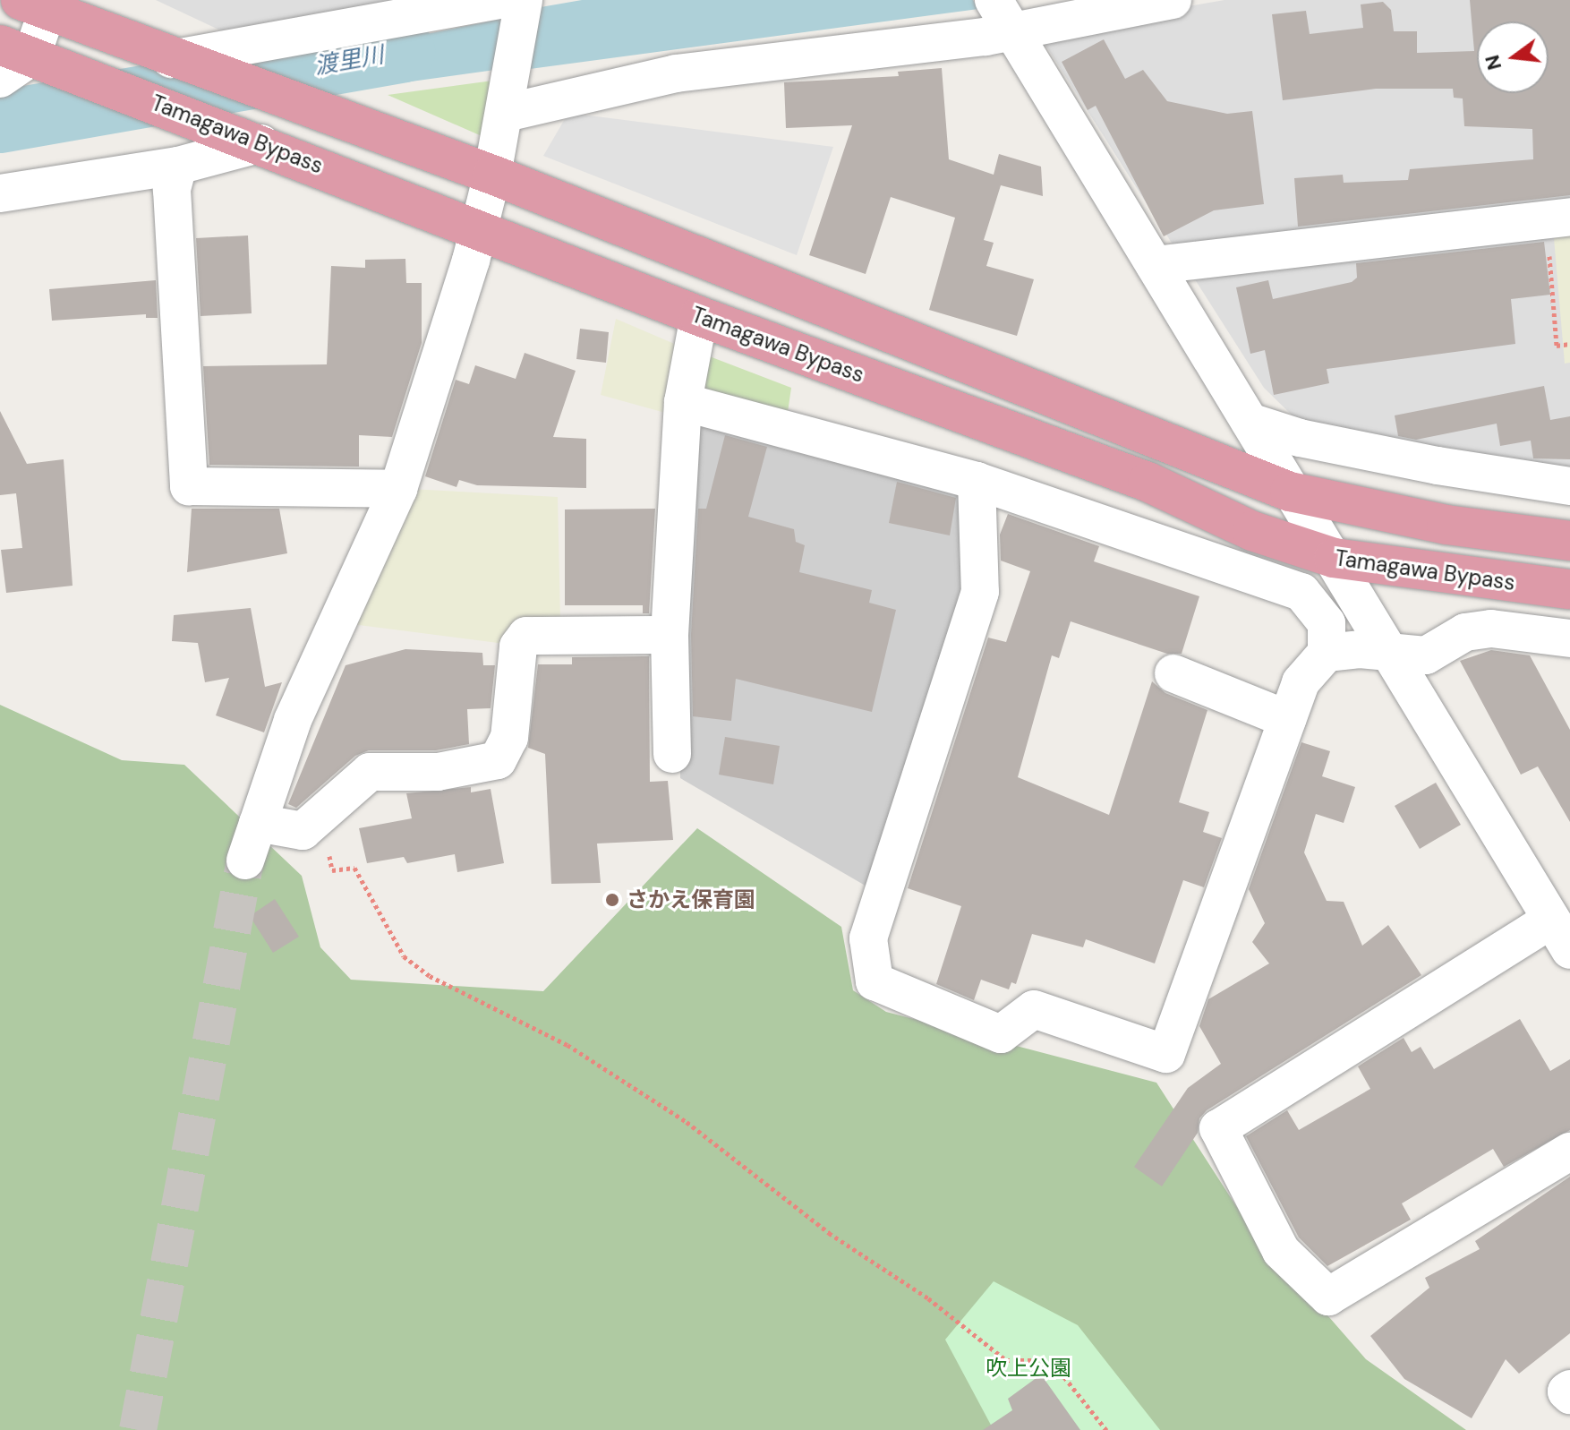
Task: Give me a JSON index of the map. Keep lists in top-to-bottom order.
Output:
{
  "streets": {
    "highway": ["Tamagawa Bypass"]
  },
  "water": ["渡里川"],
  "parks": ["吹上公園"],
  "places": ["さかえ保育園"],
  "north": "left"
}
